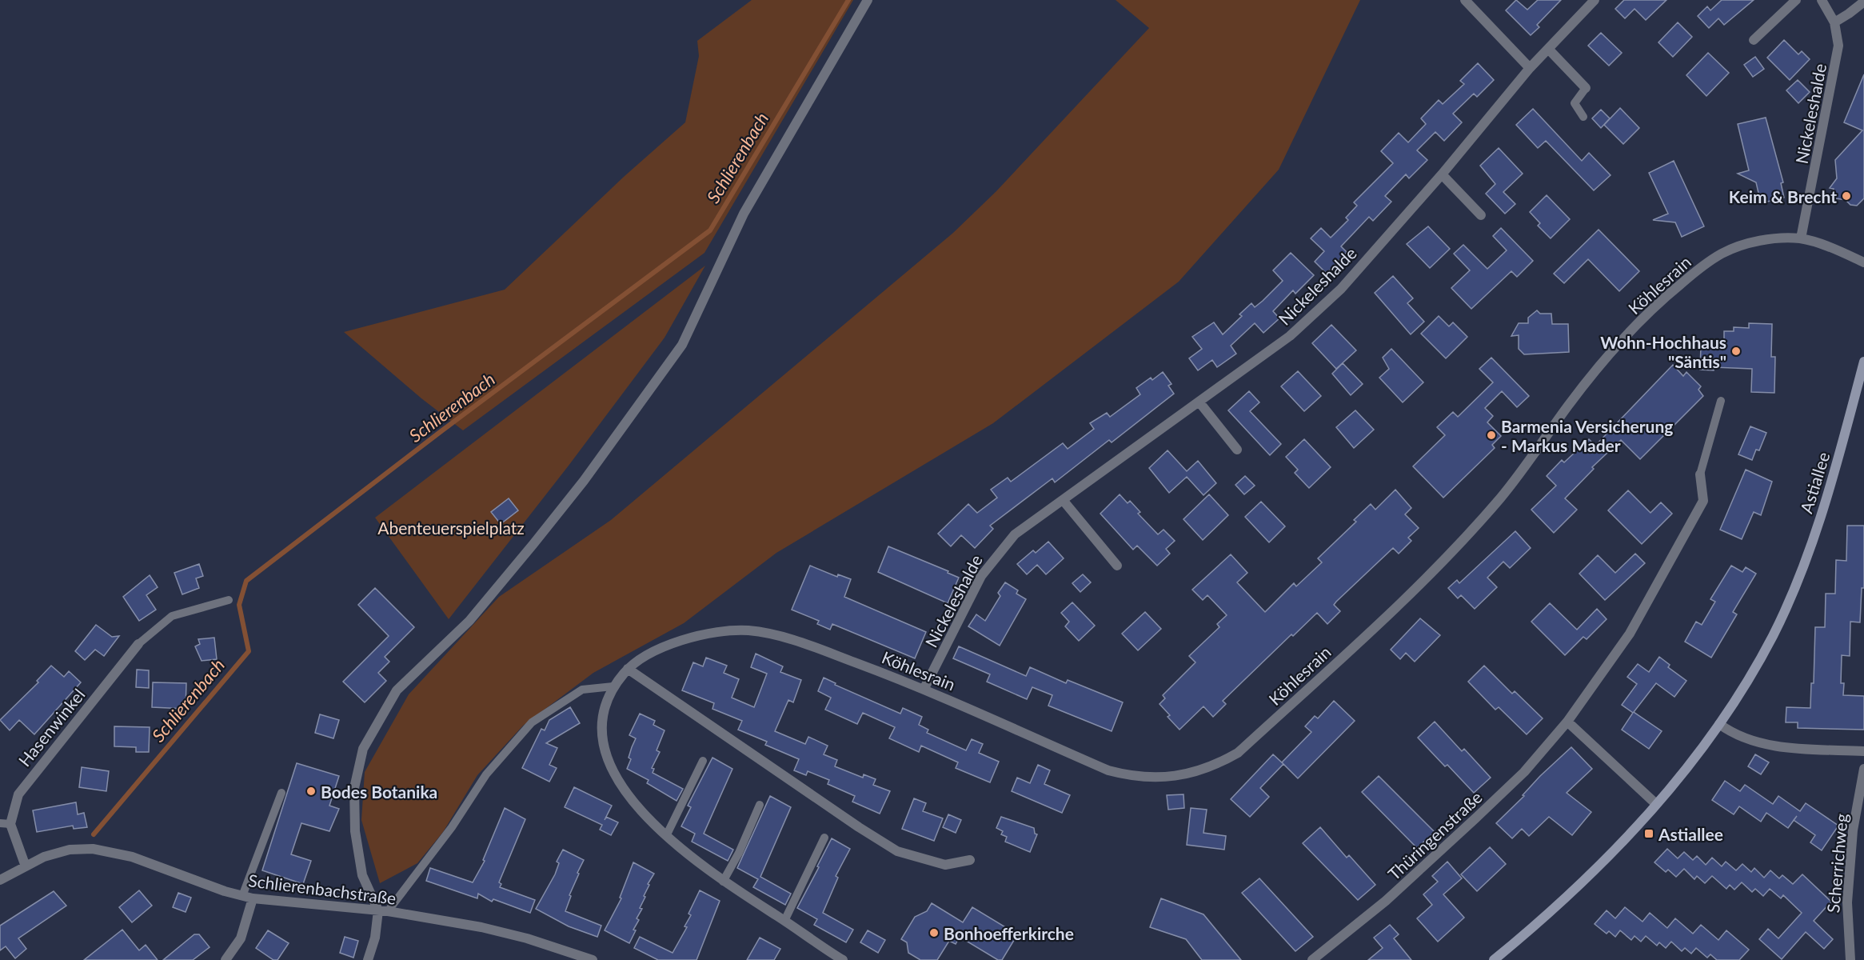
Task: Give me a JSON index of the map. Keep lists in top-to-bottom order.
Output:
{
  "streets": {
    "street": [
      "Nickeleshalde",
      "Köhlesrain",
      "Astiallee",
      "Hasenwinkel",
      "Thüringenstraße",
      "Scherrichweg",
      "Schlierenbachstraße"
    ]
  },
  "crossings": [
    ["Nickeleshalde", "Köhlesrain"],
    ["Hasenwinkel", "Schlierenbachstraße"]
  ],
  "water": ["Schlierenbach"],
  "parks": ["Abenteuerspielplatz"],
  "places": {
    "other": [
      "Keim & Brecht",
      "Wohn-Hochhaus \"Säntis\"",
      "Barmenia Versicherung - Markus Mader",
      "Bodes Botanika",
      "Bonhoefferkirche"
    ],
    "transit": ["Astiallee"]
  }
}
